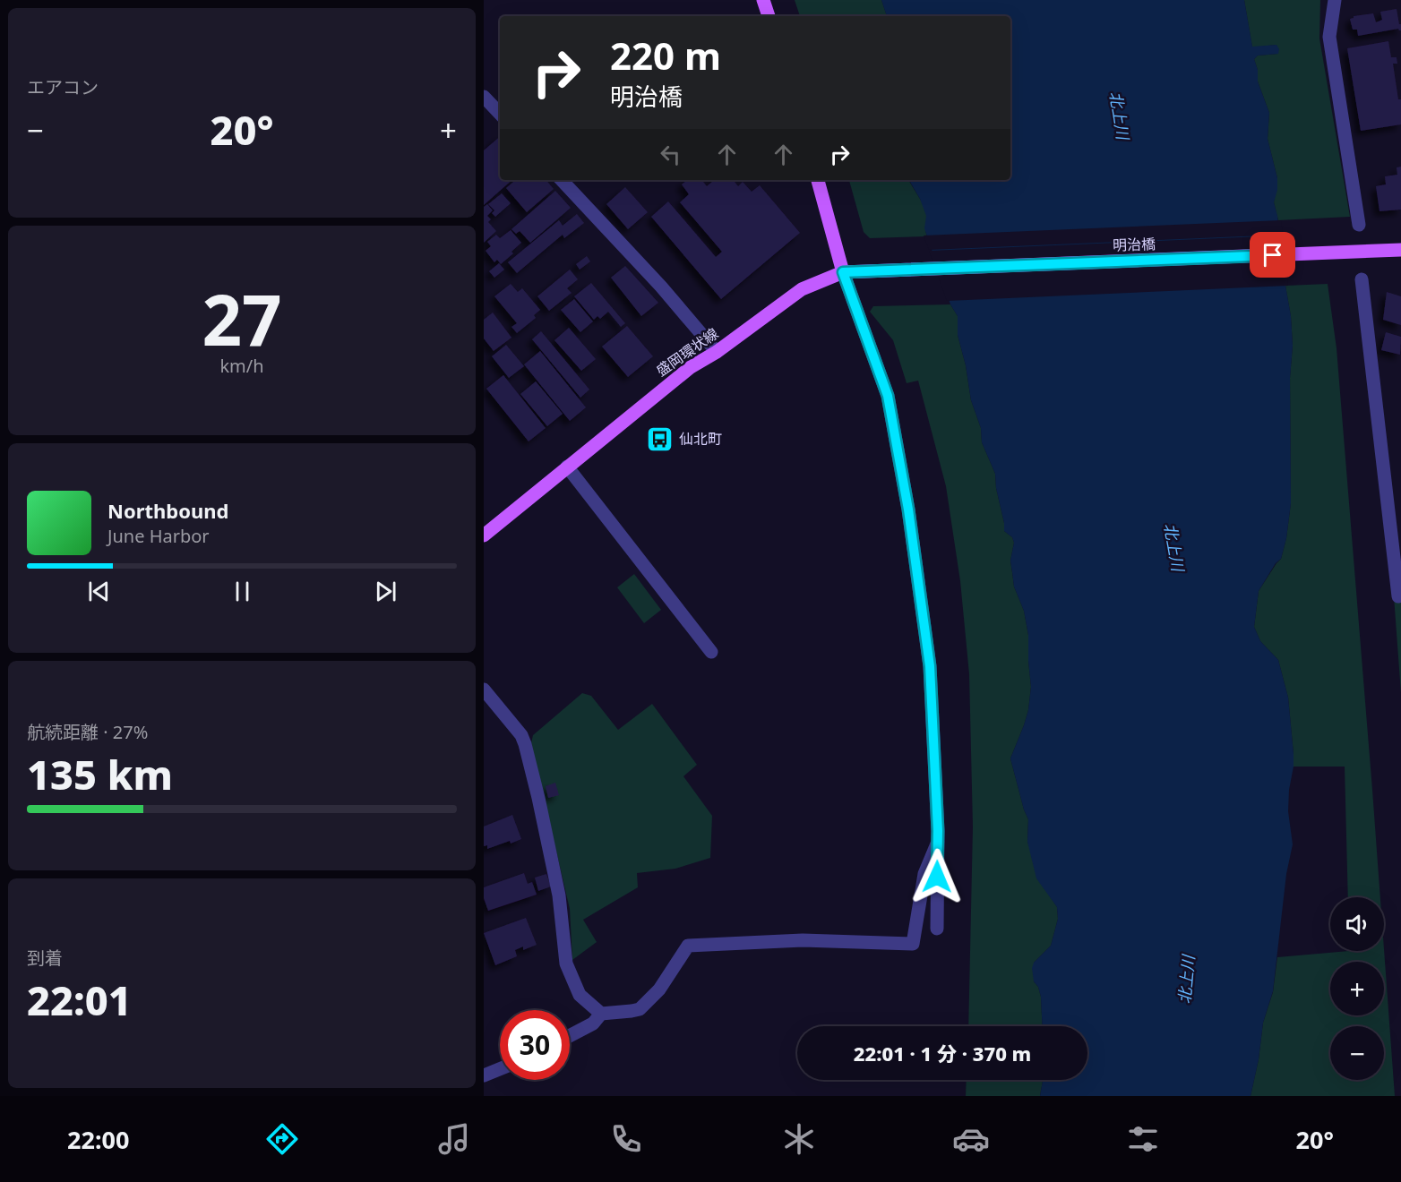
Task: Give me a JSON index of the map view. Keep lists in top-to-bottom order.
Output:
{
  "streets": {
    "main road": ["明治橋", "盛岡環状線"]
  },
  "crossings": [
    ["明治橋", "盛岡環状線"]
  ],
  "water": ["北上川"],
  "places": {
    "bus stop": ["仙北町"]
  },
  "page": {
    "tile": [
      "エアコン",
      ["27", "km/h"],
      ["航続距離 · 27%", "135 km"],
      ["到着", "22:01"]
    ],
    "turn": ["220 m", "明治橋"],
    "heat": ["−", "20°", "+"],
    "song": ["Northbound", "June Harbor"],
    "map_buttons": ["+", "−"],
    "limit": "30",
    "trip": "22:01 · 1 分 · 370 m",
    "tabs": ["22:00", "20°"]
  }
}
